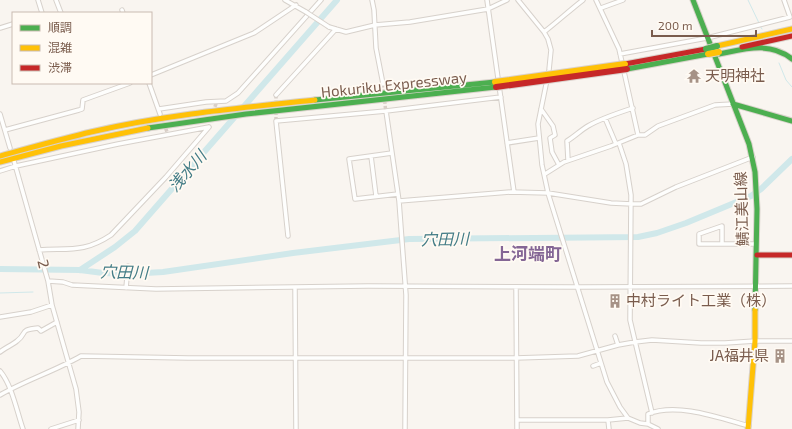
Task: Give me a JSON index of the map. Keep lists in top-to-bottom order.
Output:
{
  "streets": {
    "main road": ["Hokuriku Expressway", "鯖江美山線"],
    "street": ["2"]
  },
  "districts": ["上河端町"],
  "water": ["浅水川", "穴田川"],
  "places": {
    "temple": ["天明神社"],
    "building": ["中村ライト工業（株）", "JA福井県"]
  },
  "legend": ["順調", "混雑", "渋滞"],
  "scale_bar": "200 m"
}
